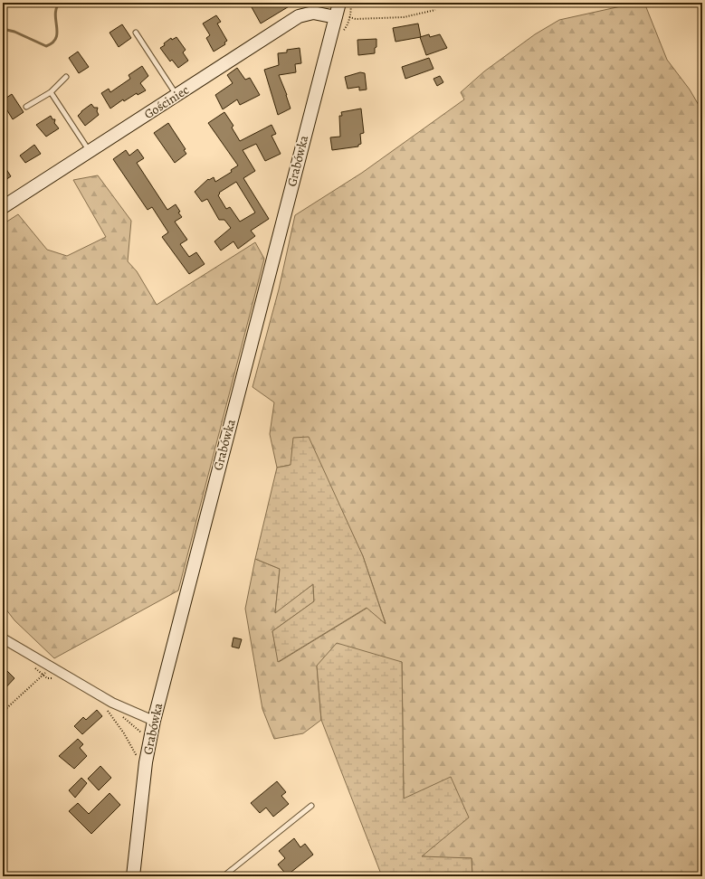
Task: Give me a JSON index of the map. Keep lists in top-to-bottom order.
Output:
{
  "streets": {
    "street": ["Gościniec", "Grabówka"]
  },
  "crossings": [
    ["Gościniec", "Grabówka"]
  ]
}
